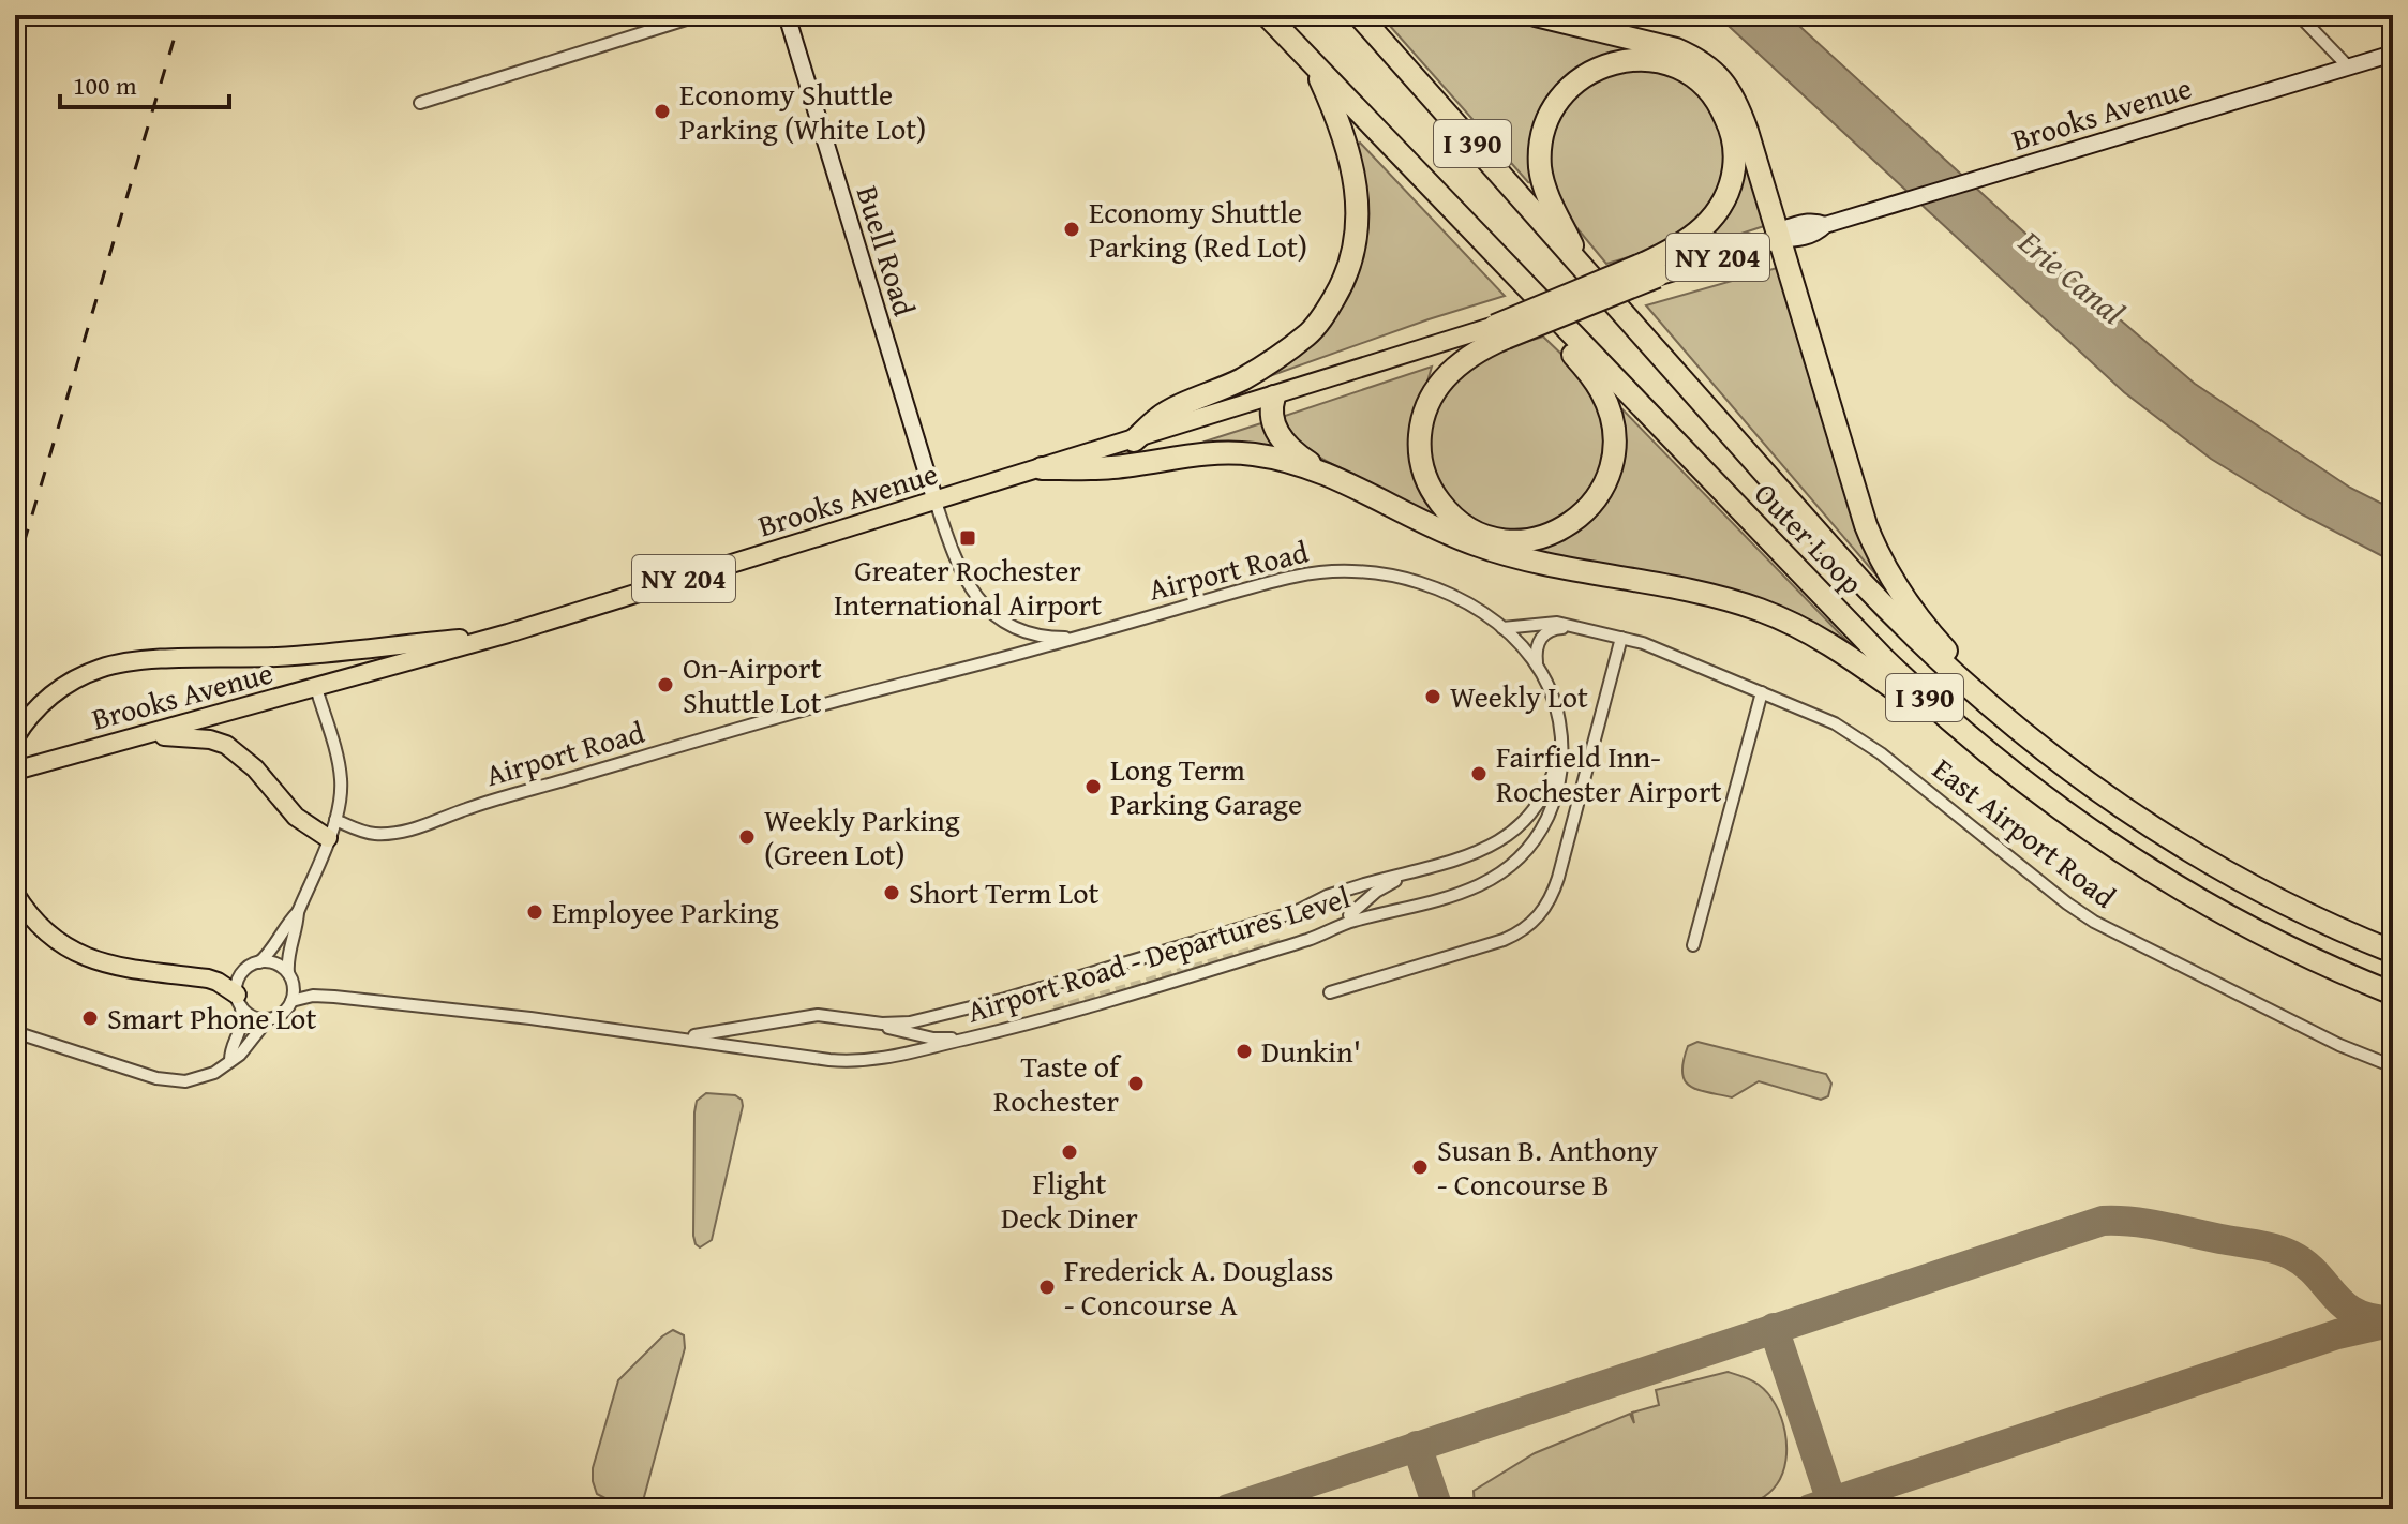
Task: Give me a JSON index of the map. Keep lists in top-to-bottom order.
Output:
{
  "streets": {
    "highway": ["I 390", "Outer Loop"],
    "main road": ["Brooks Avenue", "Buell Road", "NY 204"],
    "street": ["Airport Road", "East Airport Road", "Airport Road - Departures Level"]
  },
  "crossings": [
    ["Brooks Avenue", "Buell Road"],
    ["Brooks Avenue", "Airport Road"],
    ["Buell Road", "Airport Road"],
    ["Airport Road", "East Airport Road"],
    ["Airport Road", "Airport Road - Departures Level"]
  ],
  "water": ["Erie Canal"],
  "places": {
    "other": [
      "Economy Shuttle Parking (White Lot)",
      "Economy Shuttle Parking (Red Lot)",
      "On-Airport Shuttle Lot",
      "Weekly Lot",
      "Fairfield Inn- Rochester Airport",
      "Long Term Parking Garage",
      "Weekly Parking (Green Lot)",
      "Short Term Lot",
      "Employee Parking",
      "Smart Phone Lot",
      "Dunkin'",
      "Taste of Rochester",
      "Flight Deck Diner",
      "Susan B. Anthony - Concourse B",
      "Frederick A. Douglass - Concourse A"
    ],
    "transit": ["Greater Rochester International Airport"]
  },
  "scale_bar": "100 m"
}
